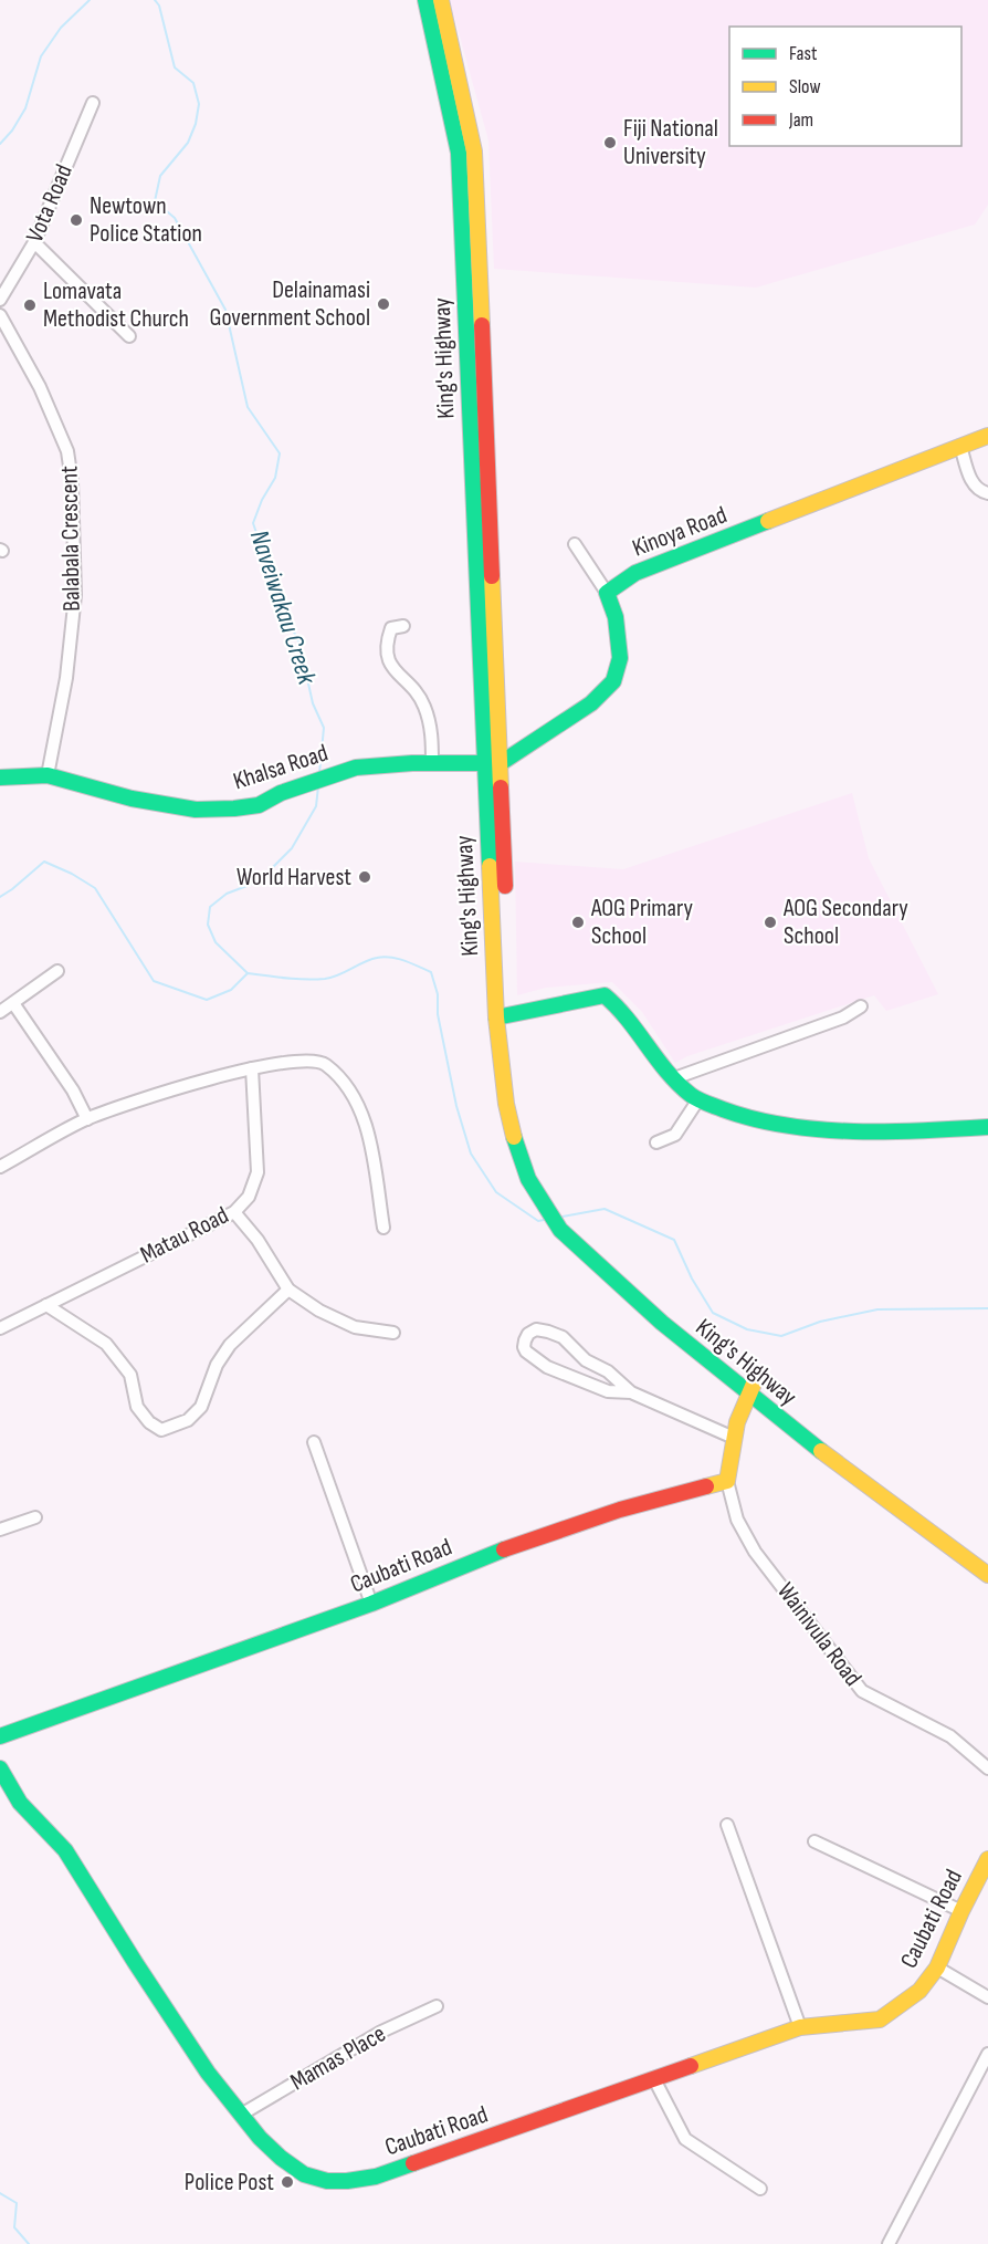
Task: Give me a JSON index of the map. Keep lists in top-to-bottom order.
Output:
{
  "streets": {
    "main road": [
      "King's Highway",
      "Kinoya Road",
      "Khalsa Road",
      "Caubati Road"
    ],
    "street": [
      "Vota Road",
      "Balabala Crescent",
      "Matau Road",
      "Wainivula Road",
      "Mamas Place"
    ]
  },
  "crossings": [
    ["King's Highway", "Khalsa Road"],
    ["Balabala Crescent", "Khalsa Road"],
    ["Caubati Road", "Wainivula Road"],
    ["Caubati Road", "Mamas Place"]
  ],
  "water": ["Naveiwakau Creek"],
  "places": [
    "Fiji National University",
    "Newtown Police Station",
    "Delainamasi Government School",
    "Lomavata Methodist Church",
    "World Harvest",
    "AOG Primary School",
    "AOG Secondary School",
    "Police Post"
  ],
  "legend": ["Fast", "Slow", "Jam"]
}
